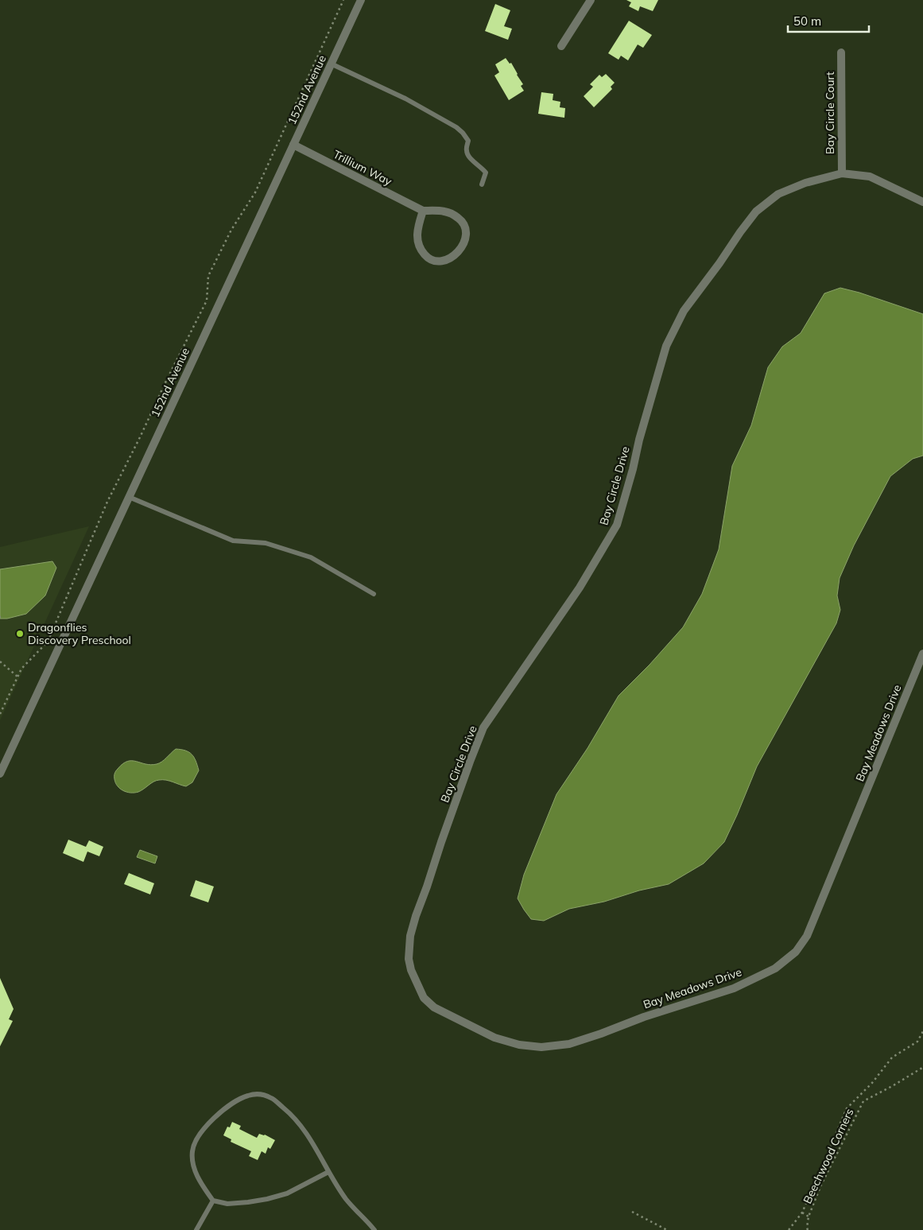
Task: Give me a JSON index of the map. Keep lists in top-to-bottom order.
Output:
{
  "streets": {
    "street": [
      "152nd Avenue",
      "Bay Circle Court",
      "Trillium Way",
      "Bay Circle Drive",
      "Bay Meadows Drive"
    ],
    "path": ["Beechwood Corners"]
  },
  "crossings": [
    ["152nd Avenue", "Trillium Way"],
    ["Bay Circle Court", "Bay Circle Drive"],
    ["Bay Circle Drive", "Bay Meadows Drive"]
  ],
  "places": ["Dragonflies Discovery Preschool"],
  "scale_bar": "50 m"
}
